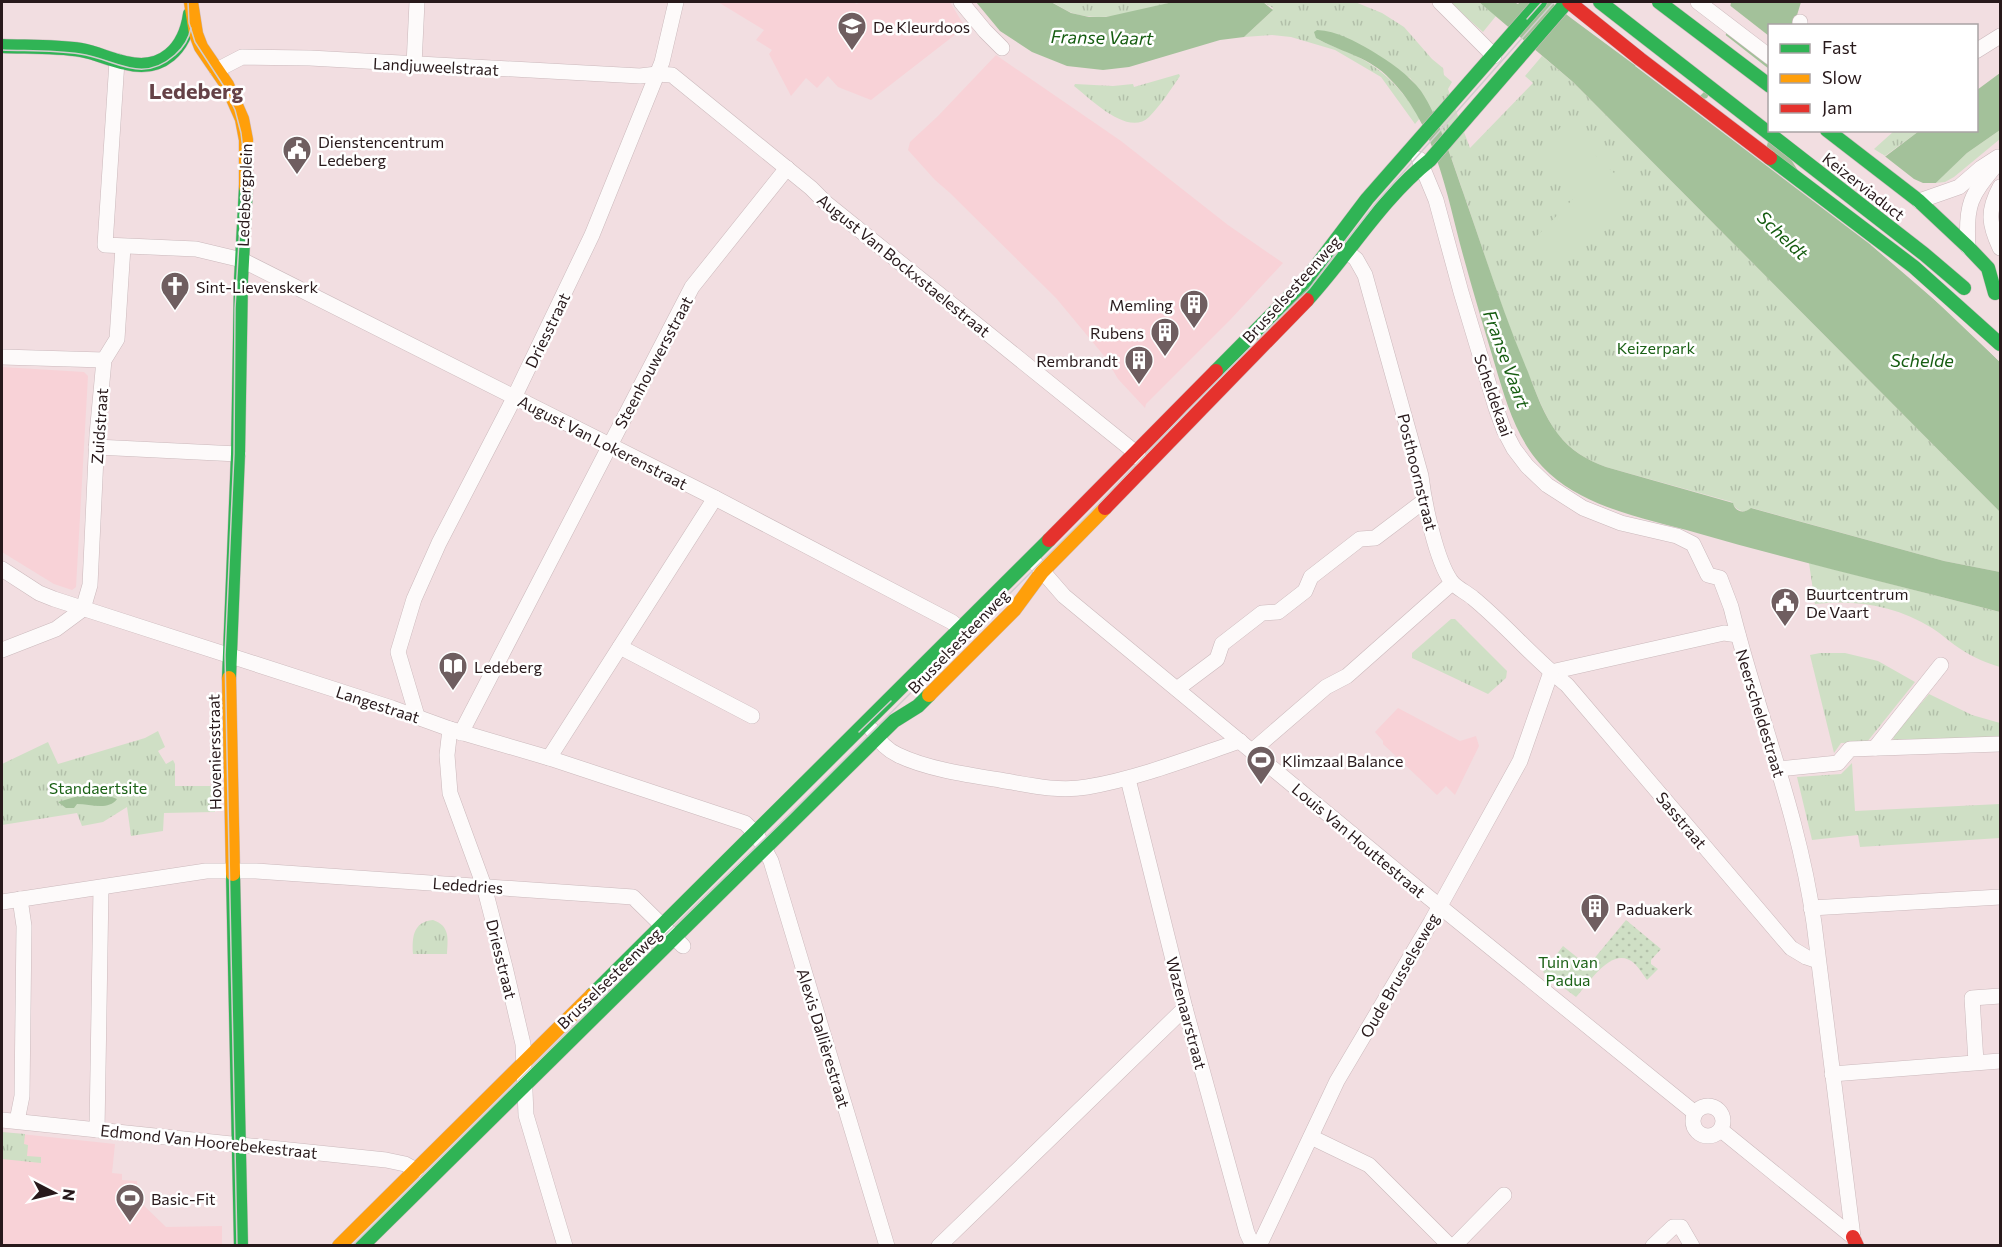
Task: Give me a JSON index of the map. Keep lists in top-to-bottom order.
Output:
{
  "streets": {
    "main road": [
      "Keizerviaduct",
      "Ledebergplein",
      "Brusselsesteenweg",
      "Hoveniersstraat"
    ],
    "street": [
      "Landjuweelstraat",
      "August Van Bockxstaelestraat",
      "Driesstraat",
      "Steenhouwersstraat",
      "Scheldekaai",
      "Zuidstraat",
      "August Van Lokerenstraat",
      "Posthoornstraat",
      "Langestraat",
      "Neerscheldestraat",
      "Sasstraat",
      "Louis Van Houttestraat",
      "Lededries",
      "Oude Brusselseweg",
      "Wazenaarstraat",
      "Alexis Dallièrestraat",
      "Edmond Van Hoorebekestraat"
    ]
  },
  "crossings": [
    ["Landjuweelstraat", "Ledebergplein"],
    ["Landjuweelstraat", "August Van Bockxstaelestraat"],
    ["Landjuweelstraat", "Driesstraat"],
    ["Ledebergplein", "Zuidstraat"],
    ["Ledebergplein", "August Van Lokerenstraat"],
    ["Ledebergplein", "Hoveniersstraat"],
    ["August Van Bockxstaelestraat", "Brusselsesteenweg"],
    ["August Van Bockxstaelestraat", "Driesstraat"],
    ["August Van Bockxstaelestraat", "Steenhouwersstraat"],
    ["Brusselsesteenweg", "Driesstraat"],
    ["Brusselsesteenweg", "Scheldekaai"],
    ["Brusselsesteenweg", "August Van Lokerenstraat"],
    ["Brusselsesteenweg", "Posthoornstraat"],
    ["Brusselsesteenweg", "Langestraat"],
    ["Brusselsesteenweg", "Louis Van Houttestraat"],
    ["Brusselsesteenweg", "Lededries"],
    ["Brusselsesteenweg", "Alexis Dallièrestraat"],
    ["Brusselsesteenweg", "Edmond Van Hoorebekestraat"],
    ["Driesstraat", "Steenhouwersstraat"],
    ["Driesstraat", "August Van Lokerenstraat"],
    ["Driesstraat", "Langestraat"],
    ["Driesstraat", "Lededries"],
    ["Steenhouwersstraat", "August Van Lokerenstraat"],
    ["Steenhouwersstraat", "Langestraat"],
    ["Scheldekaai", "Neerscheldestraat"],
    ["Zuidstraat", "Langestraat"],
    ["August Van Lokerenstraat", "Hoveniersstraat"],
    ["Langestraat", "Hoveniersstraat"],
    ["Langestraat", "Alexis Dallièrestraat"],
    ["Neerscheldestraat", "Sasstraat"],
    ["Neerscheldestraat", "Louis Van Houttestraat"],
    ["Neerscheldestraat", "Oude Brusselseweg"],
    ["Hoveniersstraat", "Lededries"],
    ["Hoveniersstraat", "Edmond Van Hoorebekestraat"],
    ["Sasstraat", "Oude Brusselseweg"],
    ["Louis Van Houttestraat", "Oude Brusselseweg"]
  ],
  "districts": ["Ledeberg"],
  "water": ["Franse Vaart", "Scheldt", "Schelde"],
  "parks": ["Keizerpark", "Standaertsite", "Tuin van Padua"],
  "places": {
    "school or university": ["De Kleurdoos"],
    "public building": ["Dienstencentrum Ledeberg", "Buurtcentrum De Vaart"],
    "church": ["Sint-Lievenskerk"],
    "building": [
      "Memling",
      "Rubens",
      "Rembrandt",
      "Paduakerk"
    ],
    "library": ["Ledeberg"],
    "sports": ["Klimzaal Balance", "Basic-Fit"]
  },
  "legend": ["Fast", "Slow", "Jam"],
  "north": "right"
}
